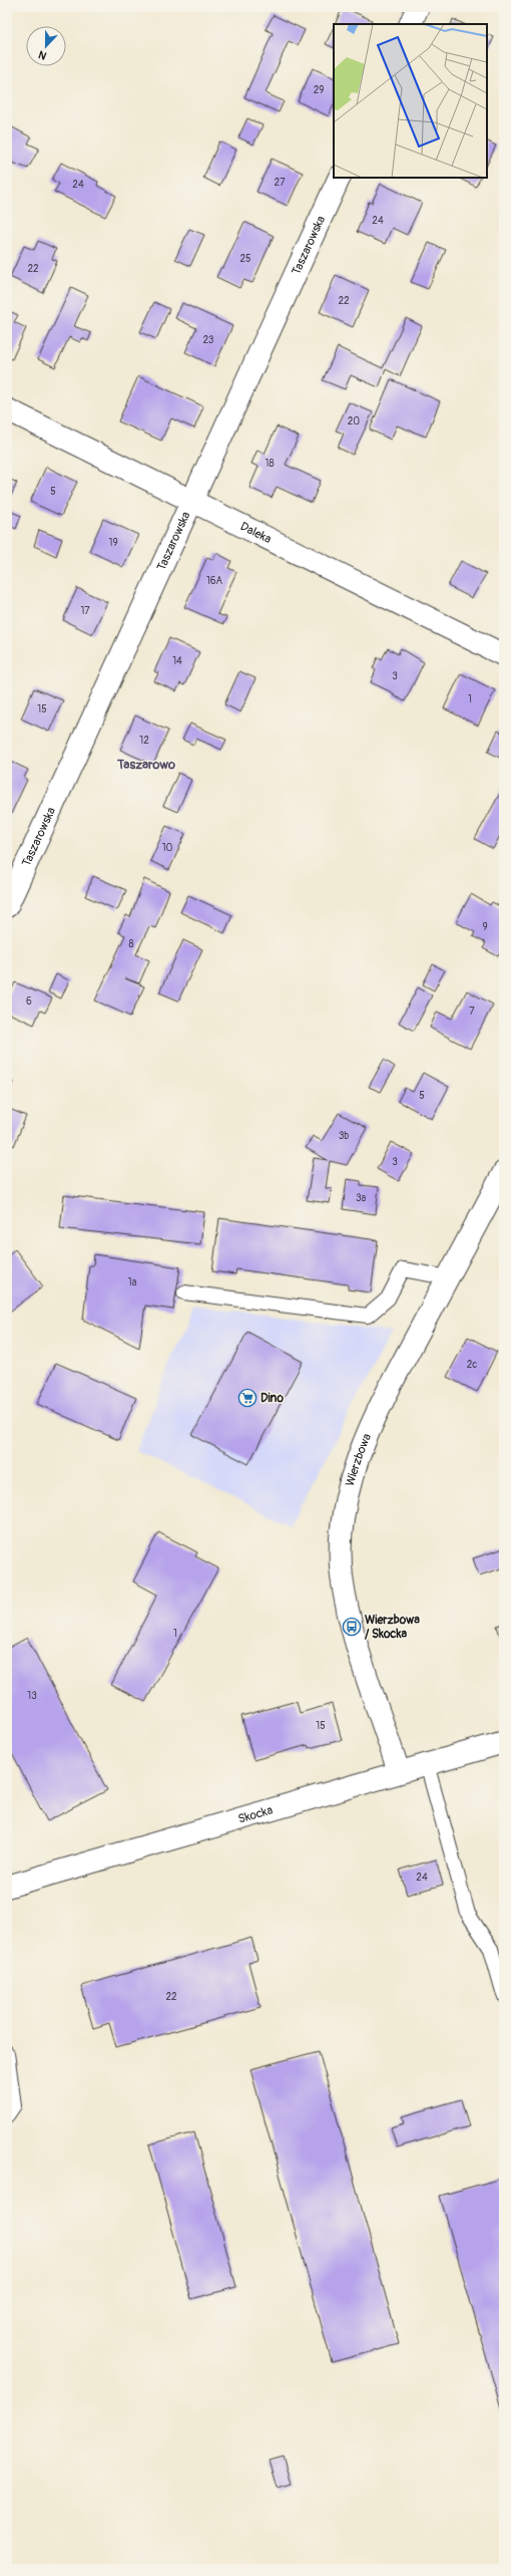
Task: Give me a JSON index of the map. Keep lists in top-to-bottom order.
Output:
{
  "streets": {
    "street": [
      "Taszarowska",
      "Daleka",
      "Wierzbowa",
      "Skocka"
    ]
  },
  "crossings": [
    ["Taszarowska", "Daleka"],
    ["Wierzbowa", "Skocka"]
  ],
  "districts": ["Taszarowo"],
  "places": {
    "supermarket": ["Dino"],
    "bus stop": ["Wierzbowa / Skocka"]
  },
  "house_numbers": [
    "29",
    "27",
    "24",
    "24",
    "25",
    "22",
    "22",
    "23",
    "20",
    "18",
    "5",
    "19",
    "16A",
    "17",
    "14",
    "3",
    "1",
    "15",
    "12",
    "10",
    "9",
    "8",
    "6",
    "7",
    "5",
    "3b",
    "3",
    "3a",
    "1a",
    "2c",
    "1",
    "13",
    "15",
    "24",
    "22"
  ],
  "north": "bottom"
}
